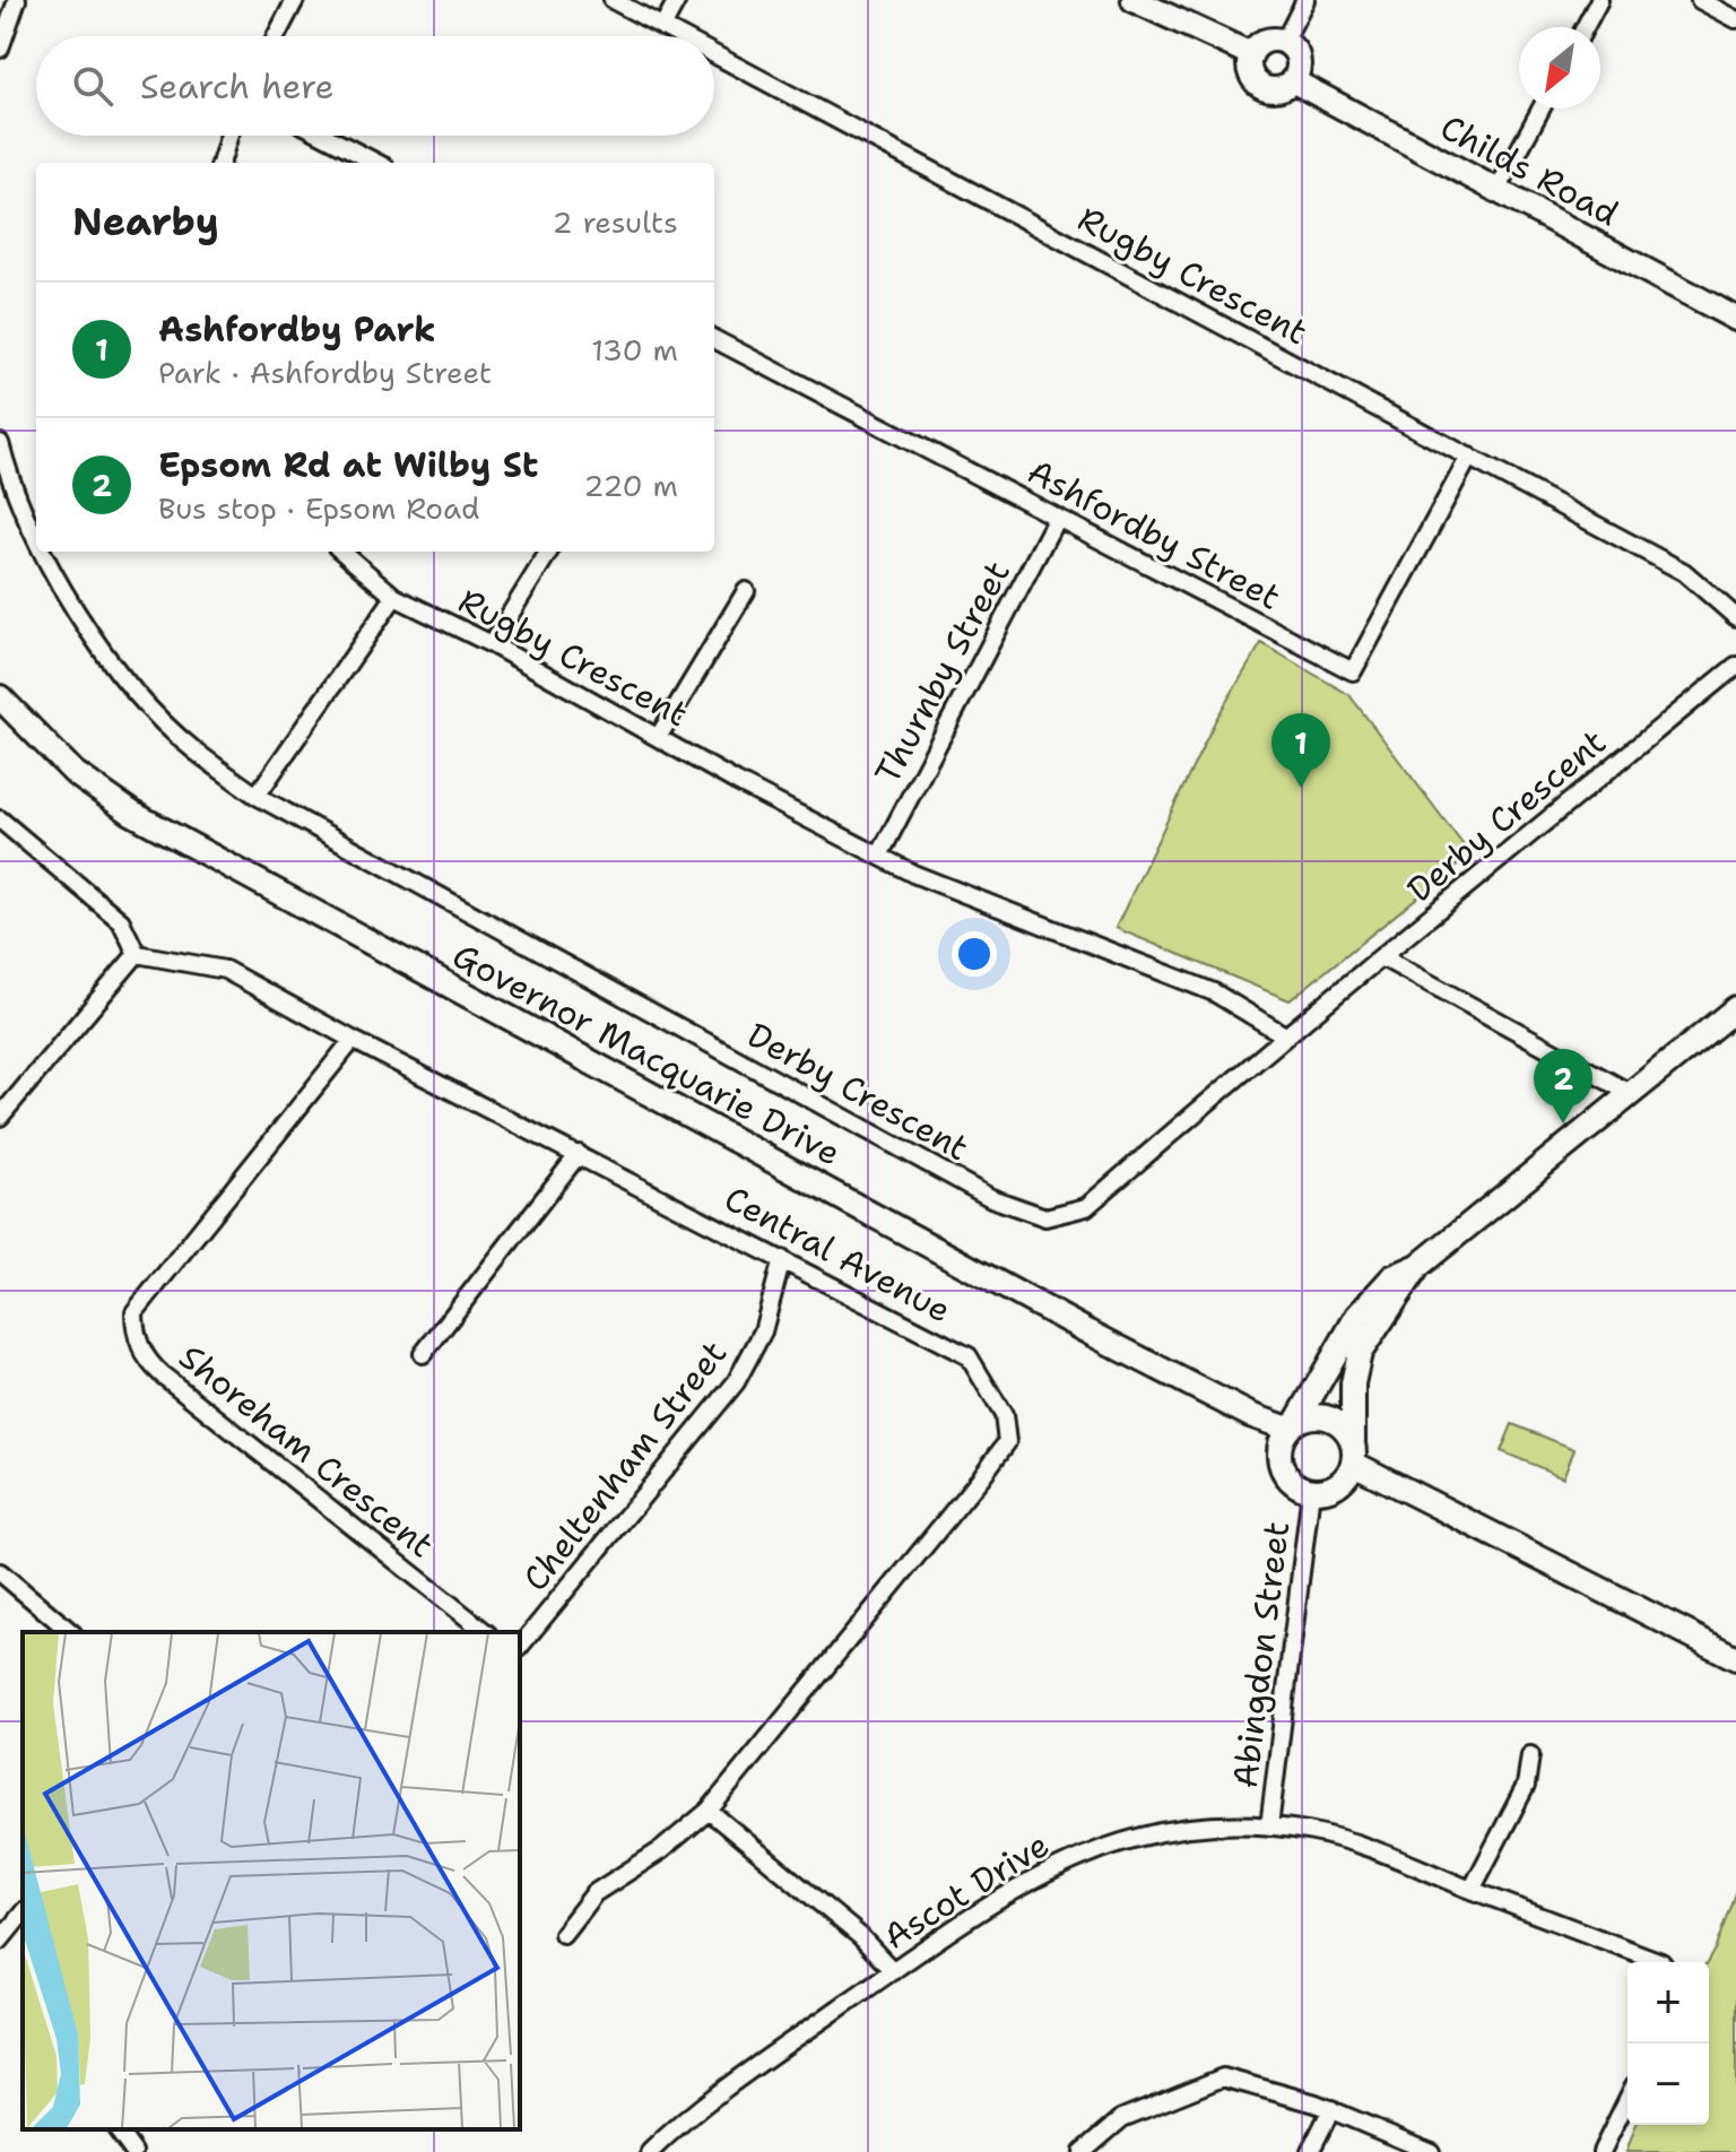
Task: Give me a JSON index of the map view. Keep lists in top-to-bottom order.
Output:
{
  "streets": {
    "main road": ["Childs Road", "Governor Macquarie Drive"],
    "street": [
      "Rugby Crescent",
      "Ashfordby Street",
      "Thurnby Street",
      "Derby Crescent",
      "Central Avenue",
      "Shoreham Crescent",
      "Cheltenham Street",
      "Abingdon Street",
      "Ascot Drive"
    ]
  },
  "crossings": [
    ["Rugby Crescent", "Ashfordby Street"],
    ["Rugby Crescent", "Thurnby Street"],
    ["Rugby Crescent", "Derby Crescent"],
    ["Ashfordby Street", "Thurnby Street"],
    ["Governor Macquarie Drive", "Abingdon Street"],
    ["Central Avenue", "Shoreham Crescent"],
    ["Central Avenue", "Cheltenham Street"],
    ["Abingdon Street", "Ascot Drive"]
  ],
  "north": "bottom left",
  "page": {
    "search": "Search here",
    "heading": ["Nearby", "2 results"],
    "list": [
      {
        "mark": "1",
        "name": "Ashfordby Park",
        "note": "Park · Ashfordby Street",
        "value": "130 m"
      },
      {
        "mark": "2",
        "name": "Epsom Rd at Wilby St",
        "note": "Bus stop · Epsom Road",
        "value": "220 m"
      }
    ],
    "pins": ["1", "2"],
    "map_buttons": ["+", "−"]
  }
}
